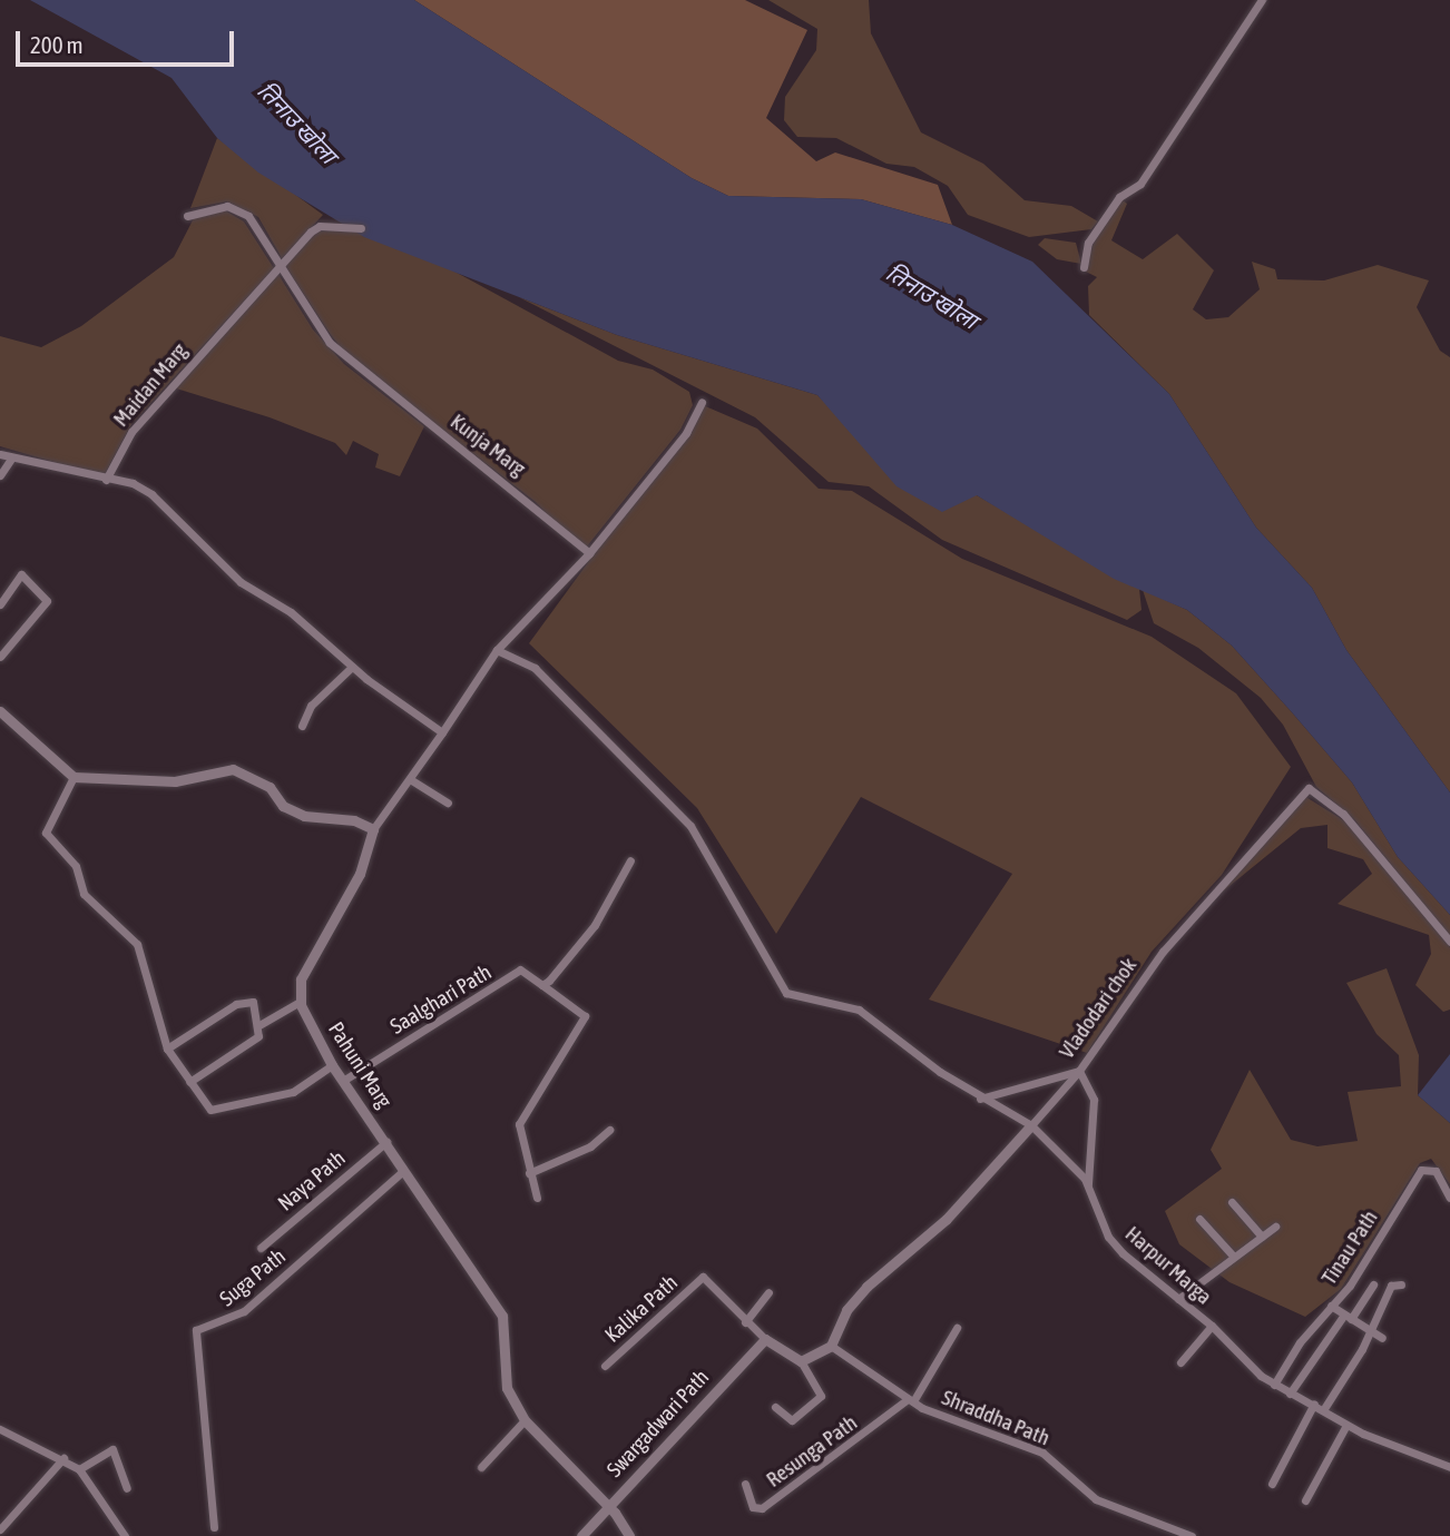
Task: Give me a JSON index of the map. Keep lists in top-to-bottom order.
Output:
{
  "streets": {
    "street": [
      "Maidan Marg",
      "Kunja Marg",
      "Saalghari Path",
      "Vladodari chok",
      "Pahuni Marg",
      "Naya Path",
      "Tinau Path",
      "Harpur Marga",
      "Suga Path",
      "Kalika Path",
      "Shraddha Path",
      "Swargadwari Path",
      "Resunga Path"
    ]
  },
  "crossings": [
    ["Maidan Marg", "Kunja Marg"],
    ["Saalghari Path", "Pahuni Marg"],
    ["Vladodari chok", "Harpur Marga"],
    ["Vladodari chok", "Shraddha Path"],
    ["Pahuni Marg", "Naya Path"],
    ["Pahuni Marg", "Suga Path"],
    ["Pahuni Marg", "Swargadwari Path"],
    ["Tinau Path", "Harpur Marga"],
    ["Shraddha Path", "Resunga Path"]
  ],
  "water": ["तिनाउ खोला"],
  "scale_bar": "200 m"
}
